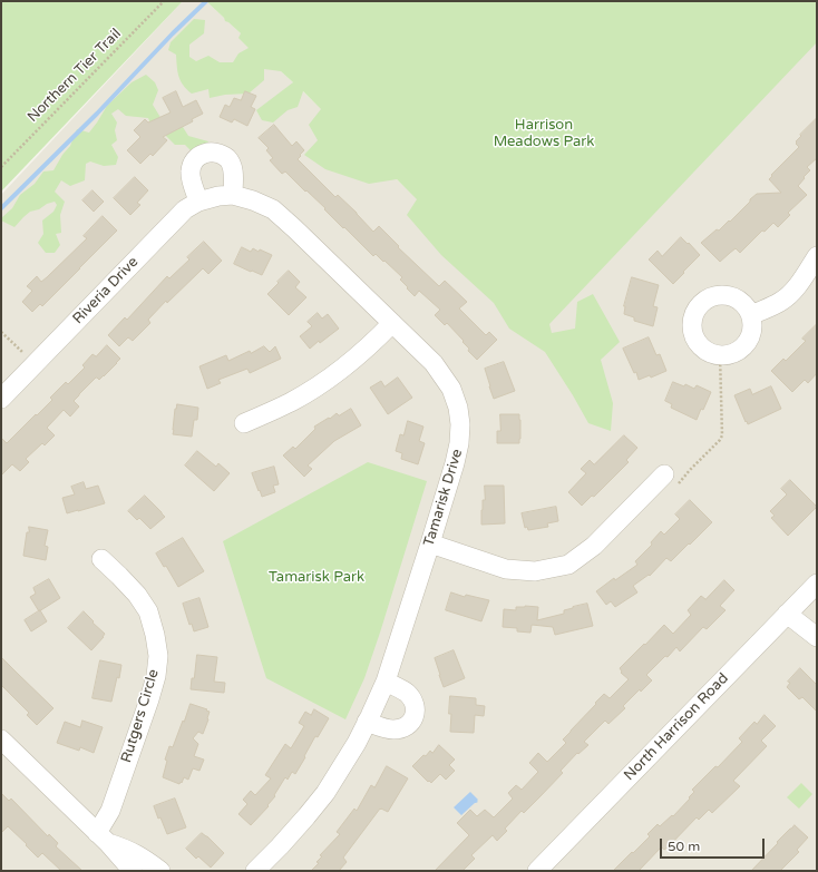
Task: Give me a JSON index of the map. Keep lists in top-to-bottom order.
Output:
{
  "streets": {
    "street": [
      "Riveria Drive",
      "Tamarisk Drive",
      "Rutgers Circle",
      "North Harrison Road"
    ],
    "path": ["Northern Tier Trail"]
  },
  "crossings": [
    ["Riveria Drive", "Tamarisk Drive"]
  ],
  "parks": ["Harrison Meadows Park", "Tamarisk Park"],
  "scale_bar": "50 m"
}
